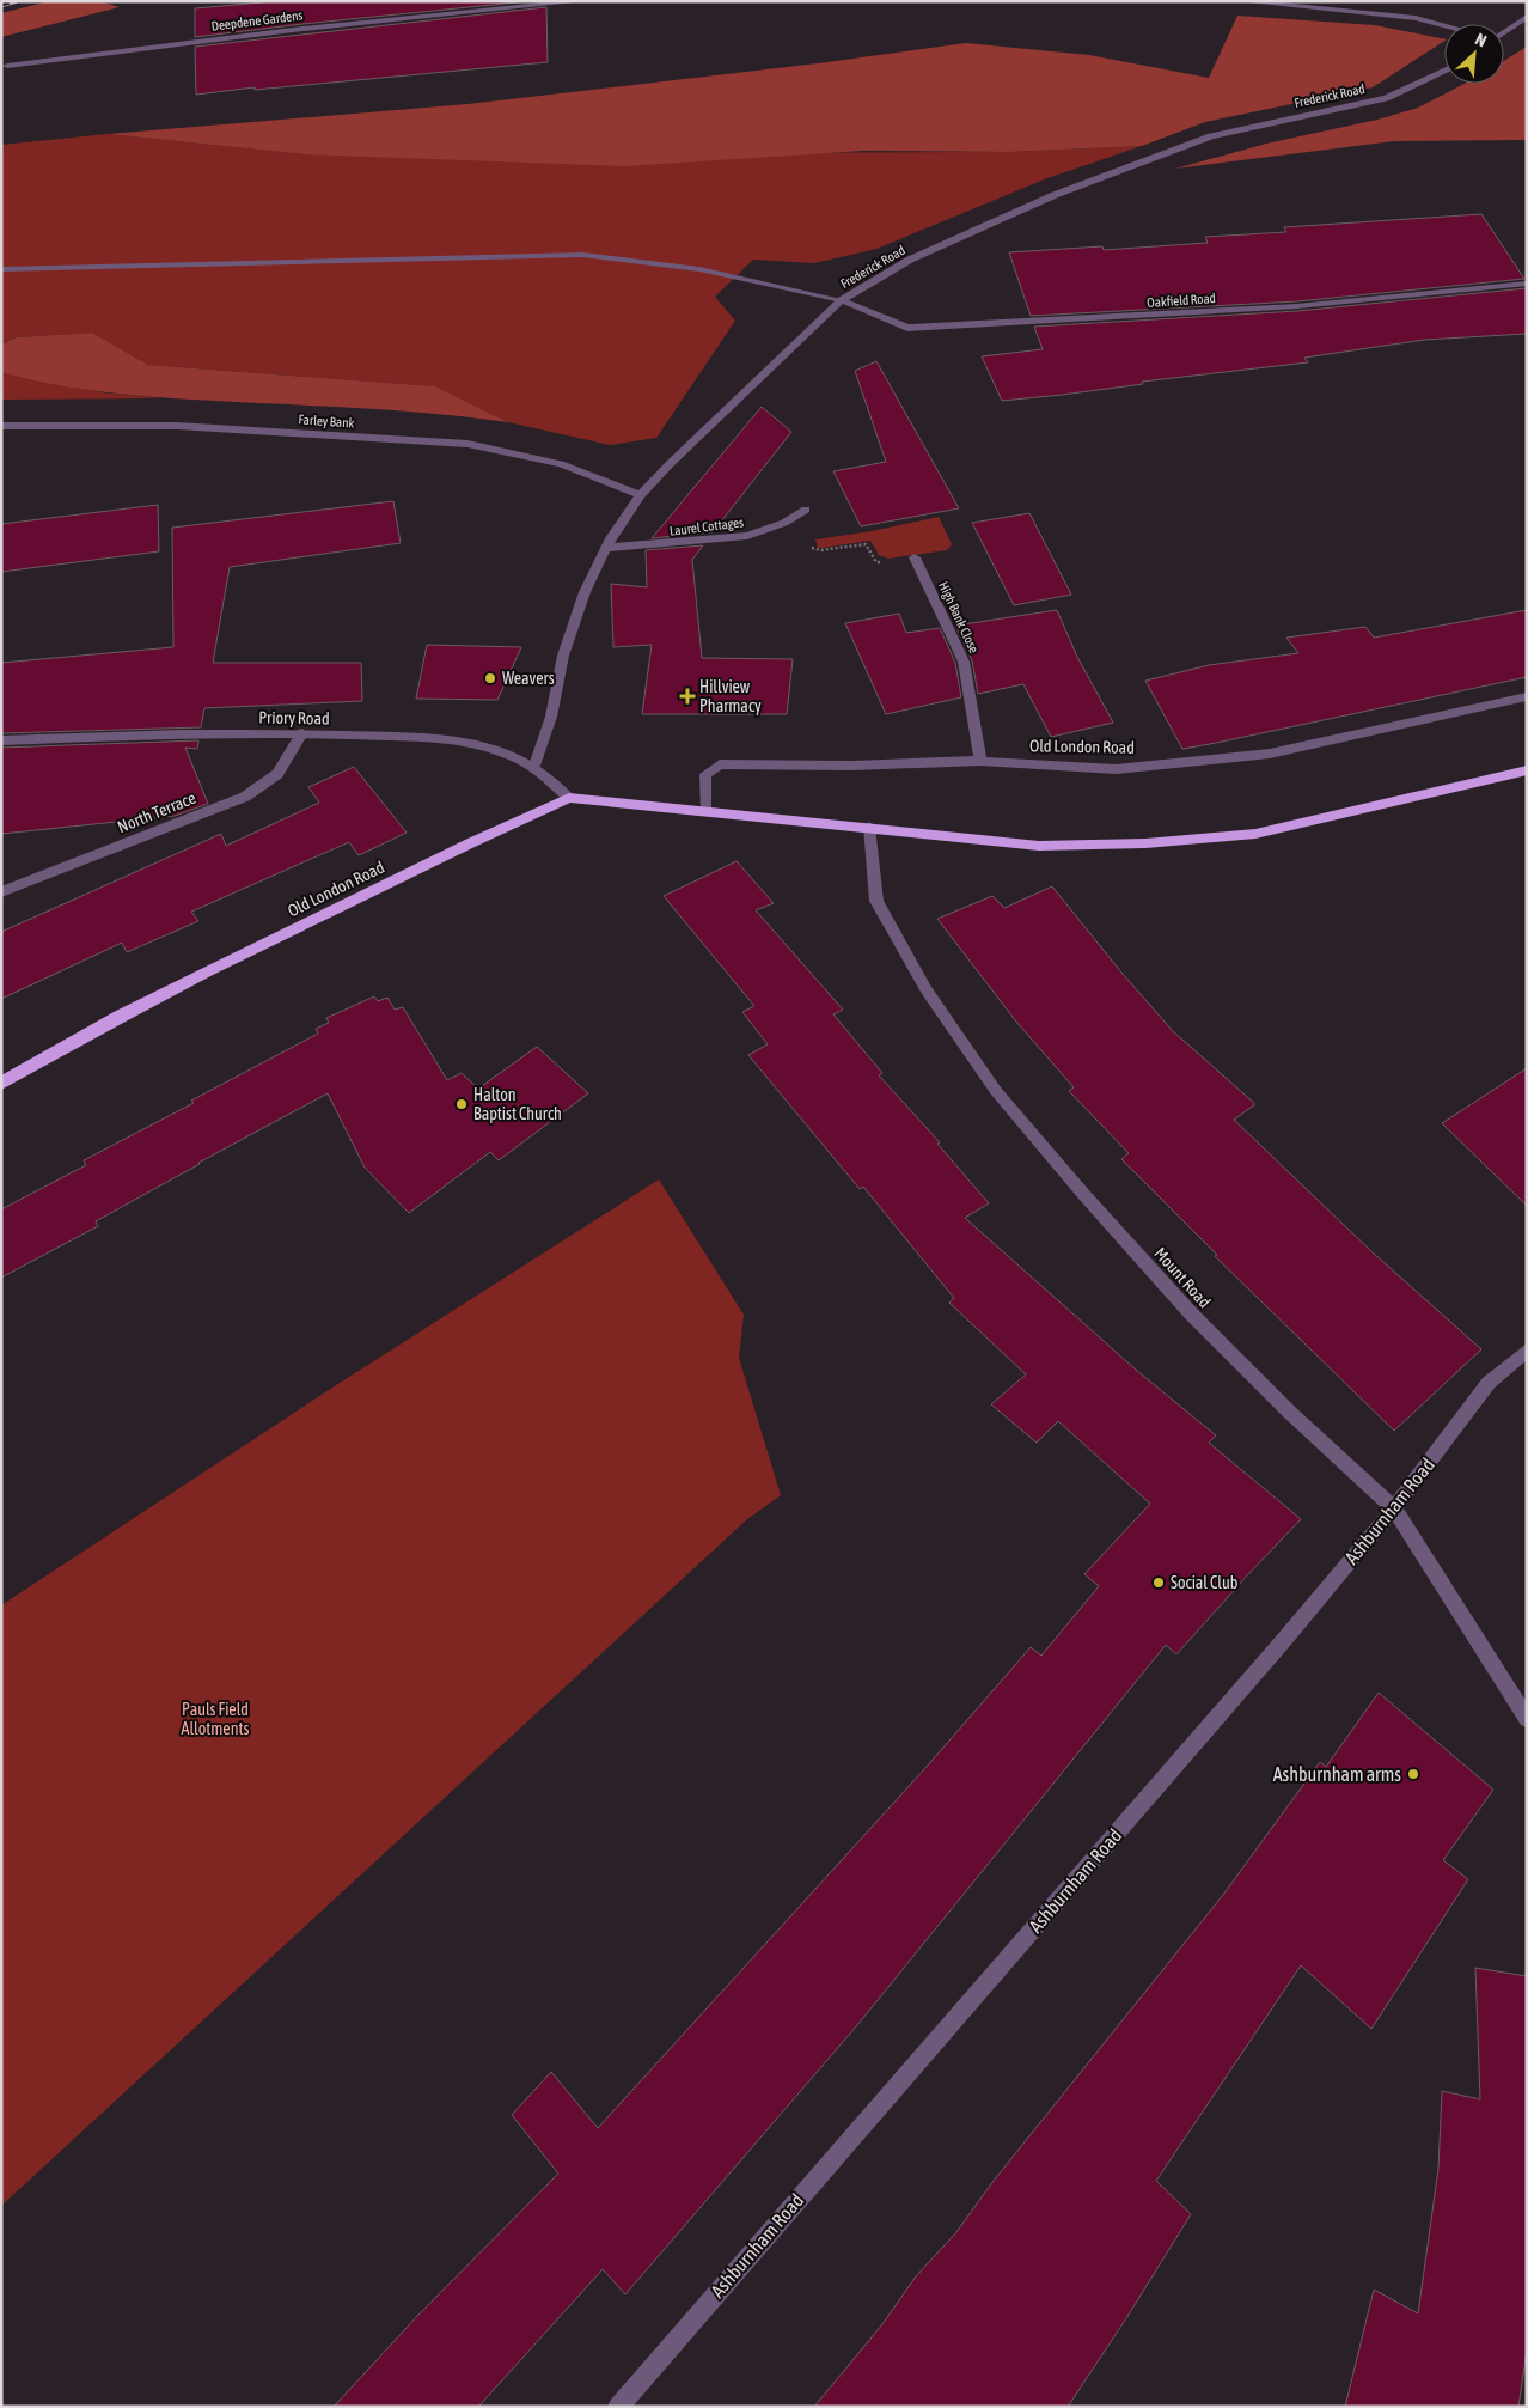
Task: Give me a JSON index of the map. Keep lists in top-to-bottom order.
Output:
{
  "streets": {
    "highway": ["Old London Road"],
    "street": [
      "Deepdene Gardens",
      "Frederick Road",
      "Oakfield Road",
      "Farley Bank",
      "Laurel Cottages",
      "High Bank Close",
      "Priory Road",
      "North Terrace",
      "Mount Road",
      "Ashburnham Road"
    ]
  },
  "crossings": [
    ["Frederick Road", "Oakfield Road"],
    ["Frederick Road", "Farley Bank"],
    ["Frederick Road", "Laurel Cottages"],
    ["Frederick Road", "Priory Road"],
    ["High Bank Close", "Old London Road"],
    ["Priory Road", "Old London Road"],
    ["Priory Road", "North Terrace"],
    ["Mount Road", "Ashburnham Road"]
  ],
  "parks": ["Pauls Field Allotments"],
  "places": {
    "other": [
      "Weavers",
      "Halton Baptist Church",
      "Social Club",
      "Ashburnham arms"
    ],
    "health": ["Hillview Pharmacy"]
  },
  "north": "top right"
}
